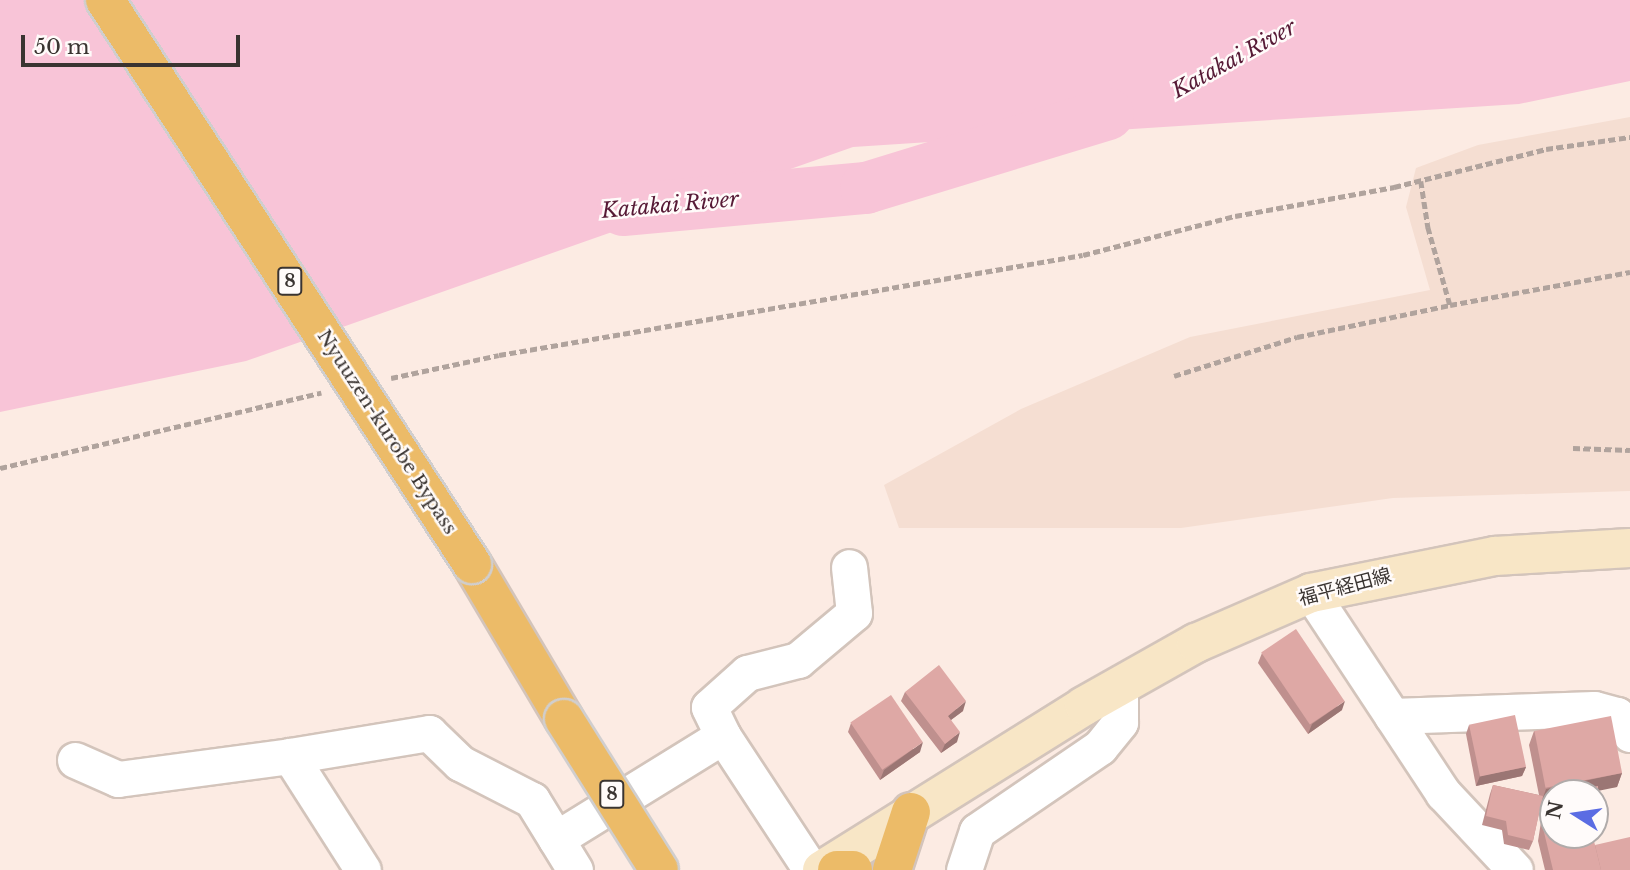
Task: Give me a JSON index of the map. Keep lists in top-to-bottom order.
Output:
{
  "streets": {
    "highway": ["8", "Nyuuzen-kurobe Bypass"],
    "main road": ["福平経田線"]
  },
  "water": ["Katakai River"],
  "scale_bar": "50 m",
  "north": "left"
}
